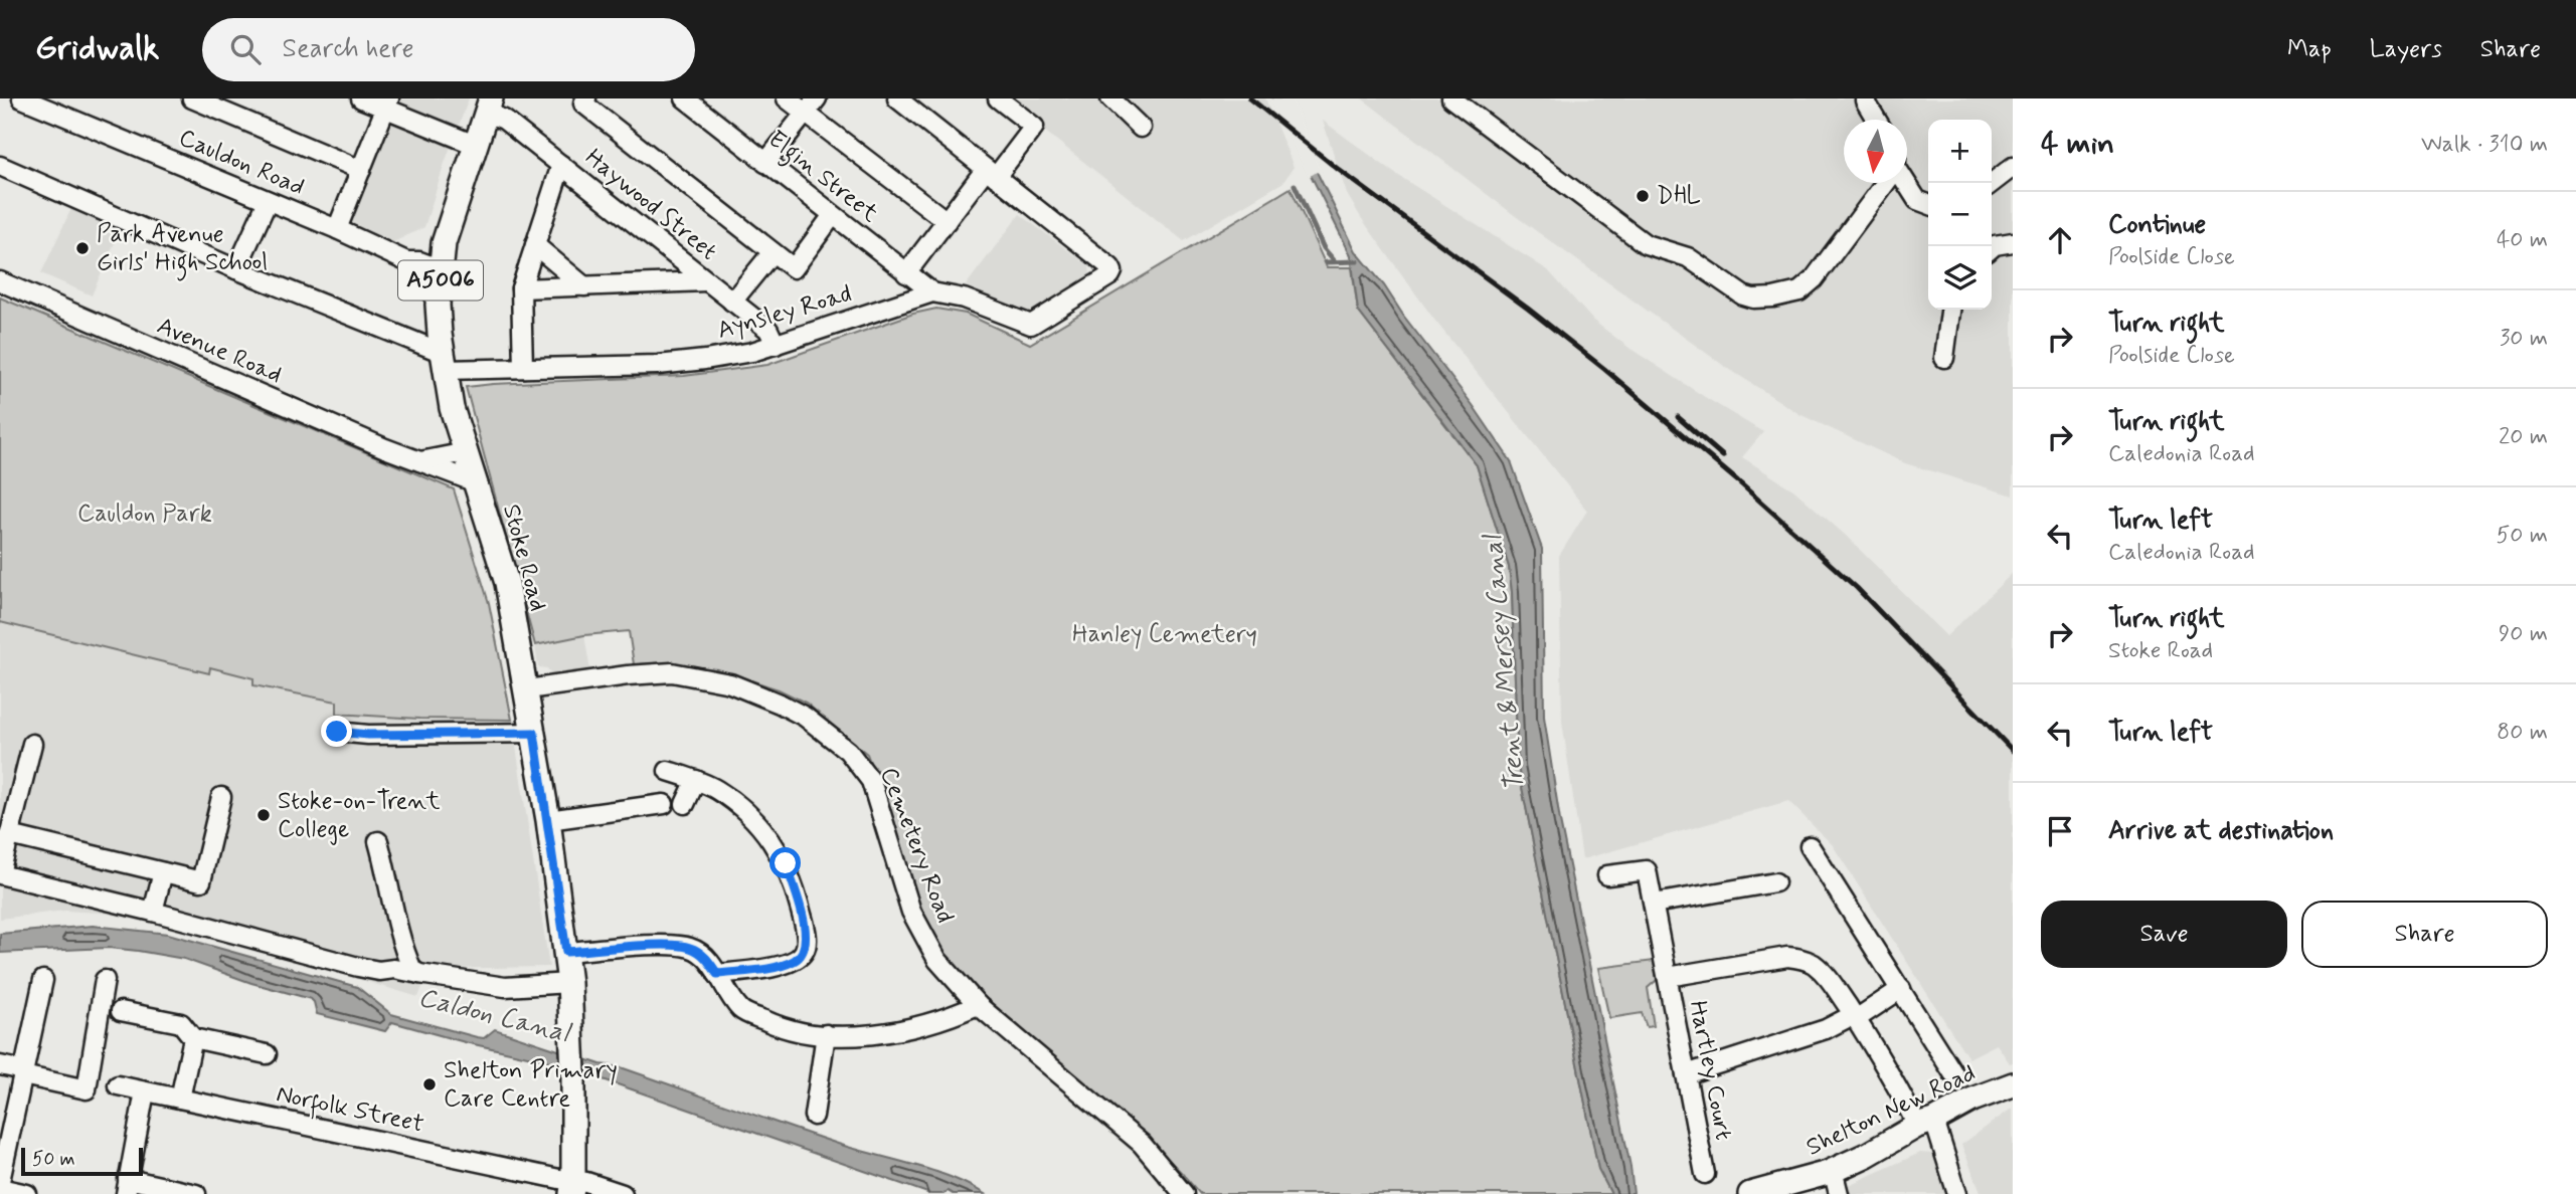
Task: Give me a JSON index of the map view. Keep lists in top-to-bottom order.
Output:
{
  "streets": {
    "main road": ["A5006", "Stoke Road", "Shelton New Road"],
    "street": [
      "Cauldon Road",
      "Elgin Street",
      "Haywood Street",
      "Aynsley Road",
      "Avenue Road",
      "Cemetery Road",
      "Hartley Court",
      "Norfolk Street"
    ]
  },
  "crossings": [
    ["Cauldon Road", "Stoke Road"],
    ["Elgin Street", "Aynsley Road"],
    ["Haywood Street", "Aynsley Road"],
    ["Haywood Street", "Stoke Road"],
    ["Aynsley Road", "Stoke Road"],
    ["Avenue Road", "Stoke Road"],
    ["Stoke Road", "Cemetery Road"],
    ["Stoke Road", "Norfolk Street"]
  ],
  "water": ["Trent & Mersey Canal", "Caldon Canal"],
  "parks": ["Cauldon Park", "Hanley Cemetery"],
  "places": [
    "DHL",
    "Park Avenue Girls' High School",
    "Stoke-on-Trent College",
    "Shelton Primary Care Centre"
  ],
  "scale_bar": "50 m",
  "north": "bottom",
  "page": {
    "header": "Gridwalk",
    "search": "Search here",
    "nav": ["Map", "Layers", "Share"],
    "heading": ["4 min", "Walk · 310 m"],
    "map_buttons": ["+", "−"],
    "list": [
      ["Continue", "Poolside Close", "40 m"],
      ["Turn right", "Poolside Close", "30 m"],
      ["Turn right", "Caledonia Road", "20 m"],
      ["Turn left", "Caledonia Road", "50 m"],
      ["Turn right", "Stoke Road", "90 m"],
      ["Turn left", "80 m"],
      "Arrive at destination"
    ],
    "buttons": ["Save", "Share"],
    "scale": "50 m"
  }
}
